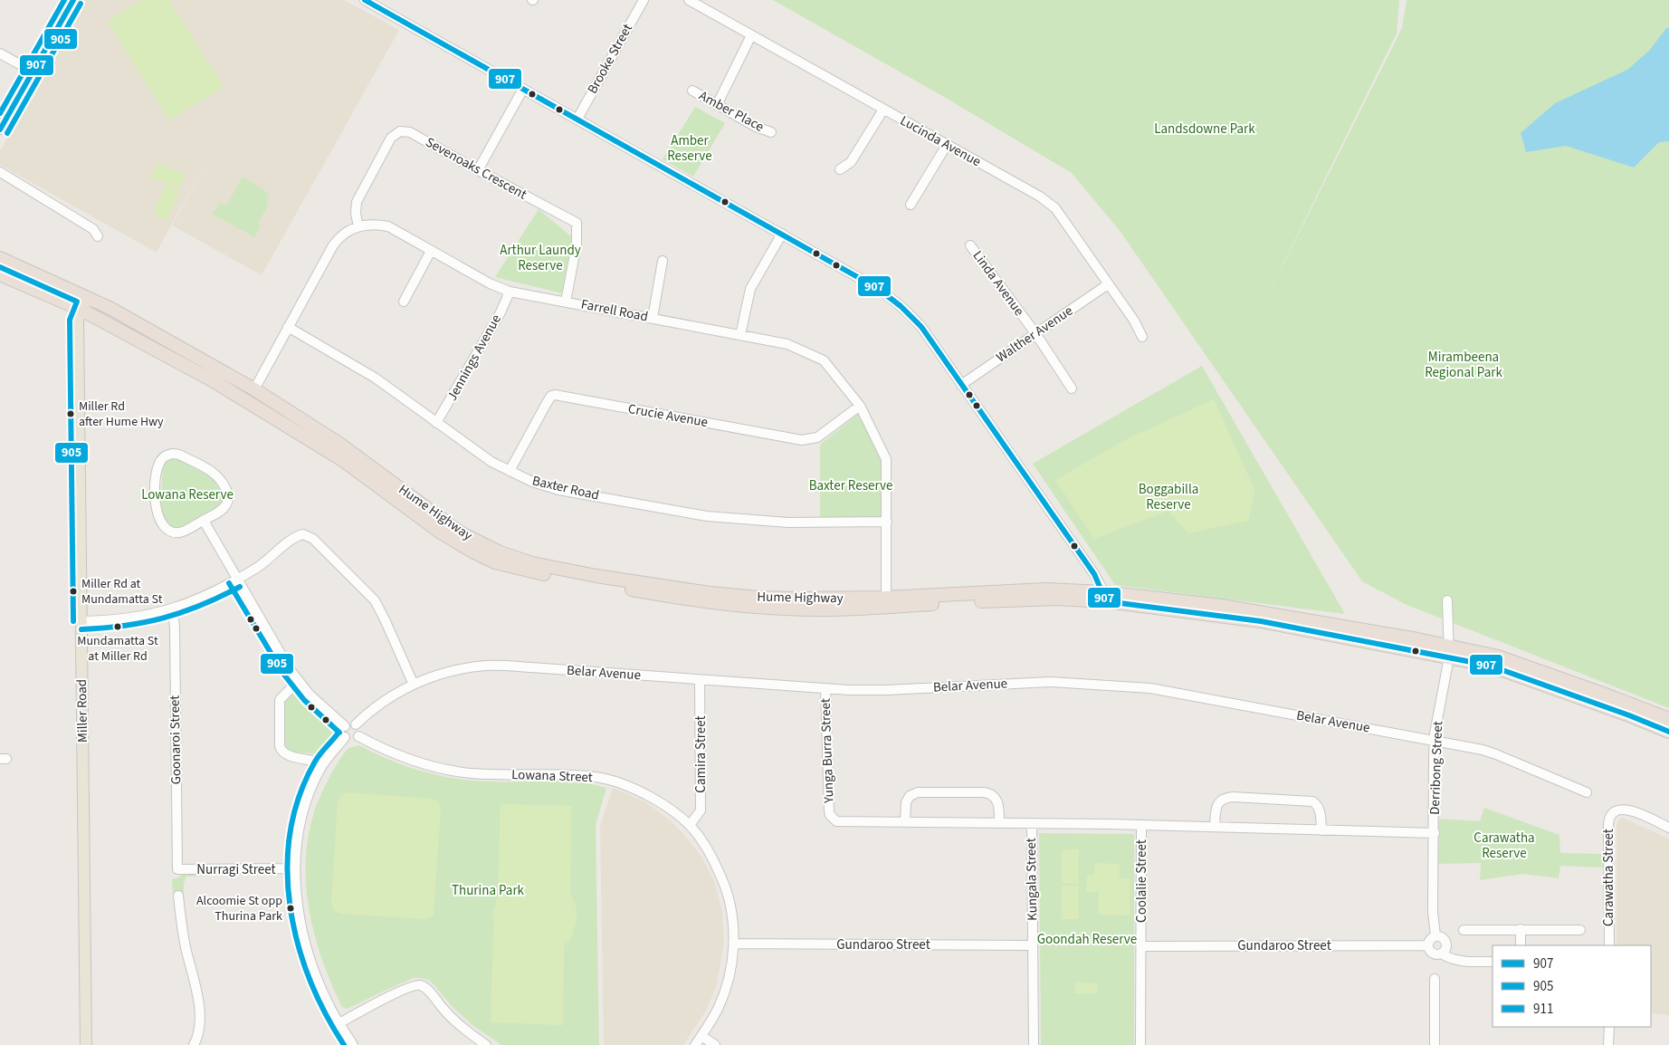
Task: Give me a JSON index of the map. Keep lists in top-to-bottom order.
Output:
{
  "streets": {
    "highway": ["Hume Highway"],
    "main road": ["Miller Road"],
    "street": [
      "Brooke Street",
      "Amber Place",
      "Lucinda Avenue",
      "Sevenoaks Crescent",
      "Linda Avenue",
      "Farrell Road",
      "Walther Avenue",
      "Jennings Avenue",
      "Crucie Avenue",
      "Baxter Road",
      "Belar Avenue",
      "Goonaroi Street",
      "Yunga Burra Street",
      "Camira Street",
      "Derribong Street",
      "Lowana Street",
      "Nurragi Street",
      "Carawatha Street",
      "Kungala Street",
      "Coolalie Street",
      "Gundaroo Street"
    ]
  },
  "crossings": [
    ["Lucinda Avenue", "Walther Avenue"],
    ["Sevenoaks Crescent", "Farrell Road"],
    ["Linda Avenue", "Walther Avenue"],
    ["Farrell Road", "Jennings Avenue"],
    ["Farrell Road", "Crucie Avenue"],
    ["Farrell Road", "Baxter Road"],
    ["Farrell Road", "Hume Highway"],
    ["Jennings Avenue", "Baxter Road"],
    ["Crucie Avenue", "Baxter Road"],
    ["Hume Highway", "Miller Road"],
    ["Hume Highway", "Derribong Street"],
    ["Belar Avenue", "Yunga Burra Street"],
    ["Belar Avenue", "Camira Street"],
    ["Belar Avenue", "Derribong Street"],
    ["Belar Avenue", "Lowana Street"],
    ["Goonaroi Street", "Nurragi Street"],
    ["Yunga Burra Street", "Derribong Street"],
    ["Yunga Burra Street", "Kungala Street"],
    ["Yunga Burra Street", "Coolalie Street"],
    ["Camira Street", "Lowana Street"],
    ["Derribong Street", "Gundaroo Street"],
    ["Lowana Street", "Gundaroo Street"],
    ["Kungala Street", "Gundaroo Street"],
    ["Coolalie Street", "Gundaroo Street"]
  ],
  "parks": [
    "Landsdowne Park",
    "Amber Reserve",
    "Arthur Laundy Reserve",
    "Mirambeena Regional Park",
    "Baxter Reserve",
    "Boggabilla Reserve",
    "Lowana Reserve",
    "Carawatha Reserve",
    "Thurina Park",
    "Goondah Reserve"
  ],
  "places": [
    "Miller Rd after Hume Hwy",
    "Miller Rd at Mundamatta St",
    "Mundamatta St at Miller Rd",
    "Alcoomie St opp Thurina Park"
  ],
  "lines": ["transit line 907", "transit line 911", "transit line 905"],
  "legend": ["907", "905", "911"]
}
